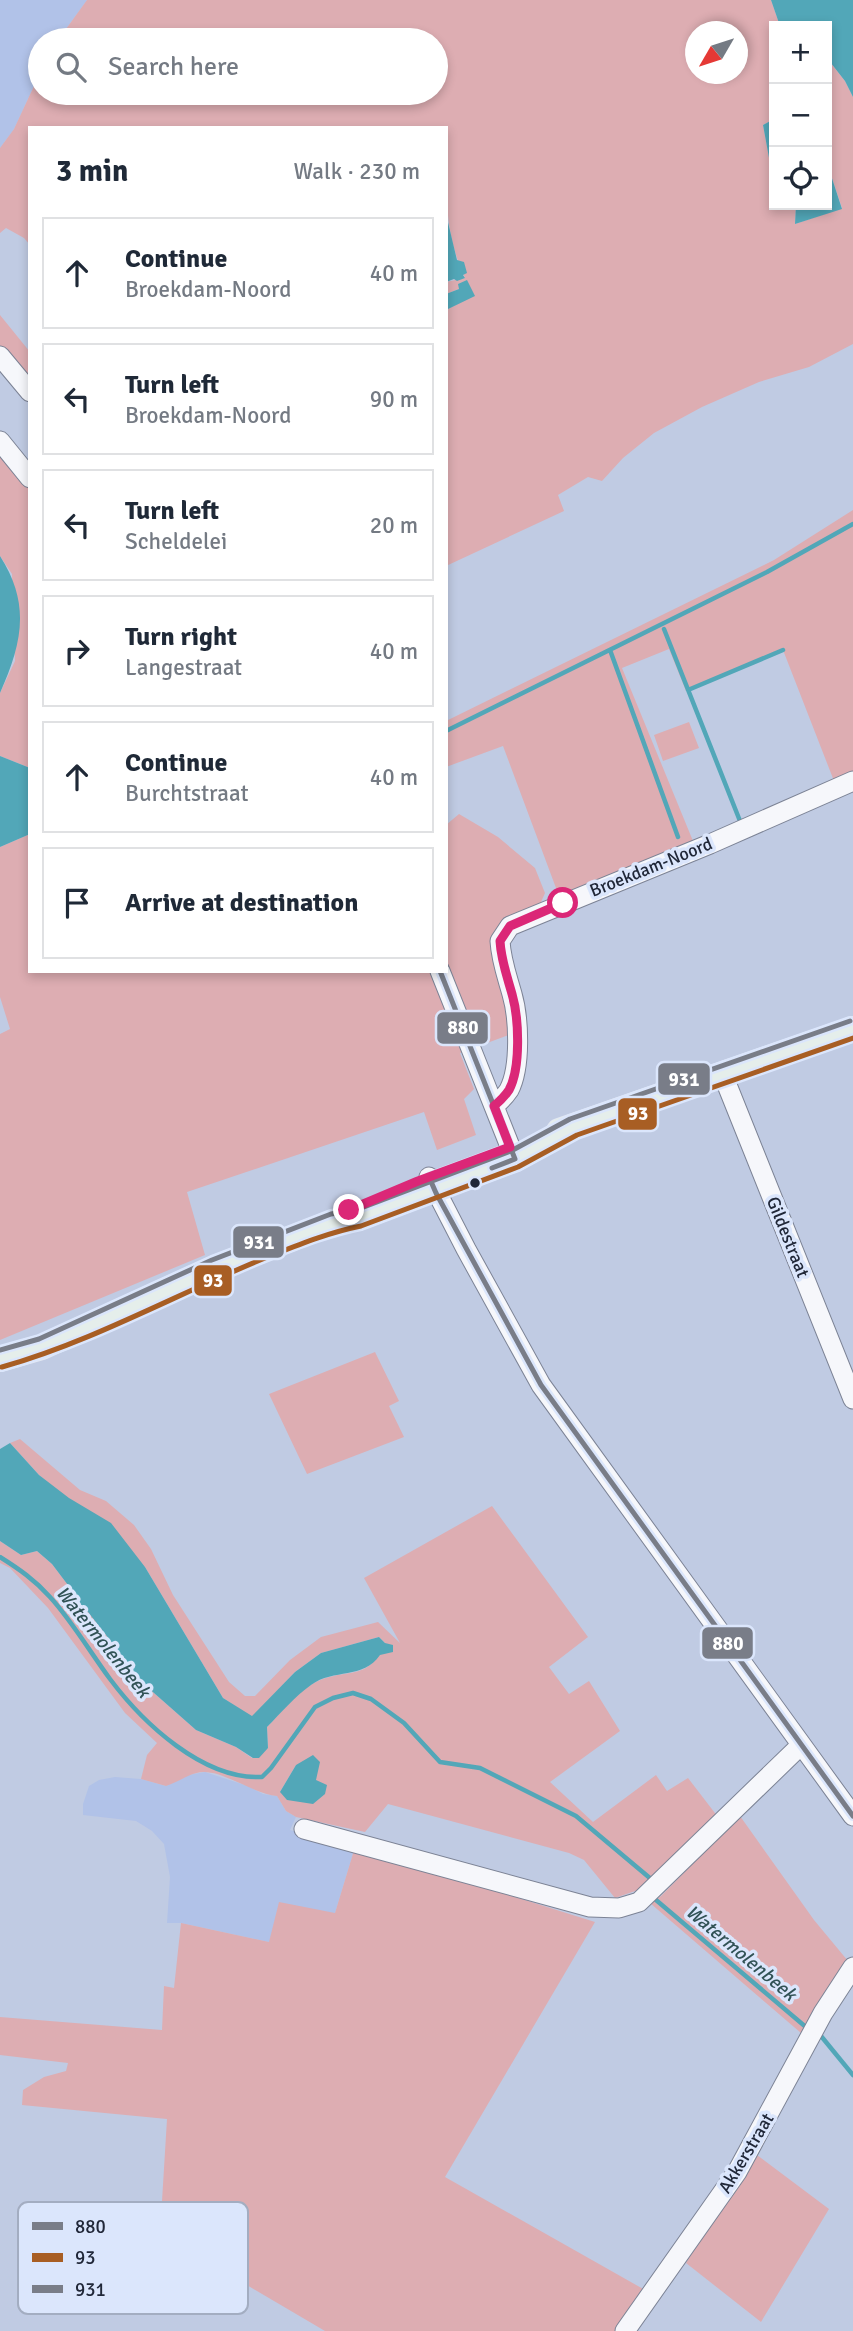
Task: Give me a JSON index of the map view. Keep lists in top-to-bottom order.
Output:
{
  "streets": {
    "street": ["Broekdam-Noord", "Gildestraat", "Akkerstraat"]
  },
  "water": ["Watermolenbeek"],
  "lines": ["transit line 880", "transit line 931", "transit line 93"],
  "legend": ["880", "93", "931"],
  "north": "bottom left",
  "page": {
    "map_buttons": ["+", "−"],
    "search": "Search here",
    "heading": ["3 min", "Walk · 230 m"],
    "list": [
      ["Continue", "Broekdam-Noord", "40 m"],
      ["Turn left", "Broekdam-Noord", "90 m"],
      ["Turn left", "Scheldelei", "20 m"],
      ["Turn right", "Langestraat", "40 m"],
      ["Continue", "Burchtstraat", "40 m"],
      "Arrive at destination"
    ]
  }
}
